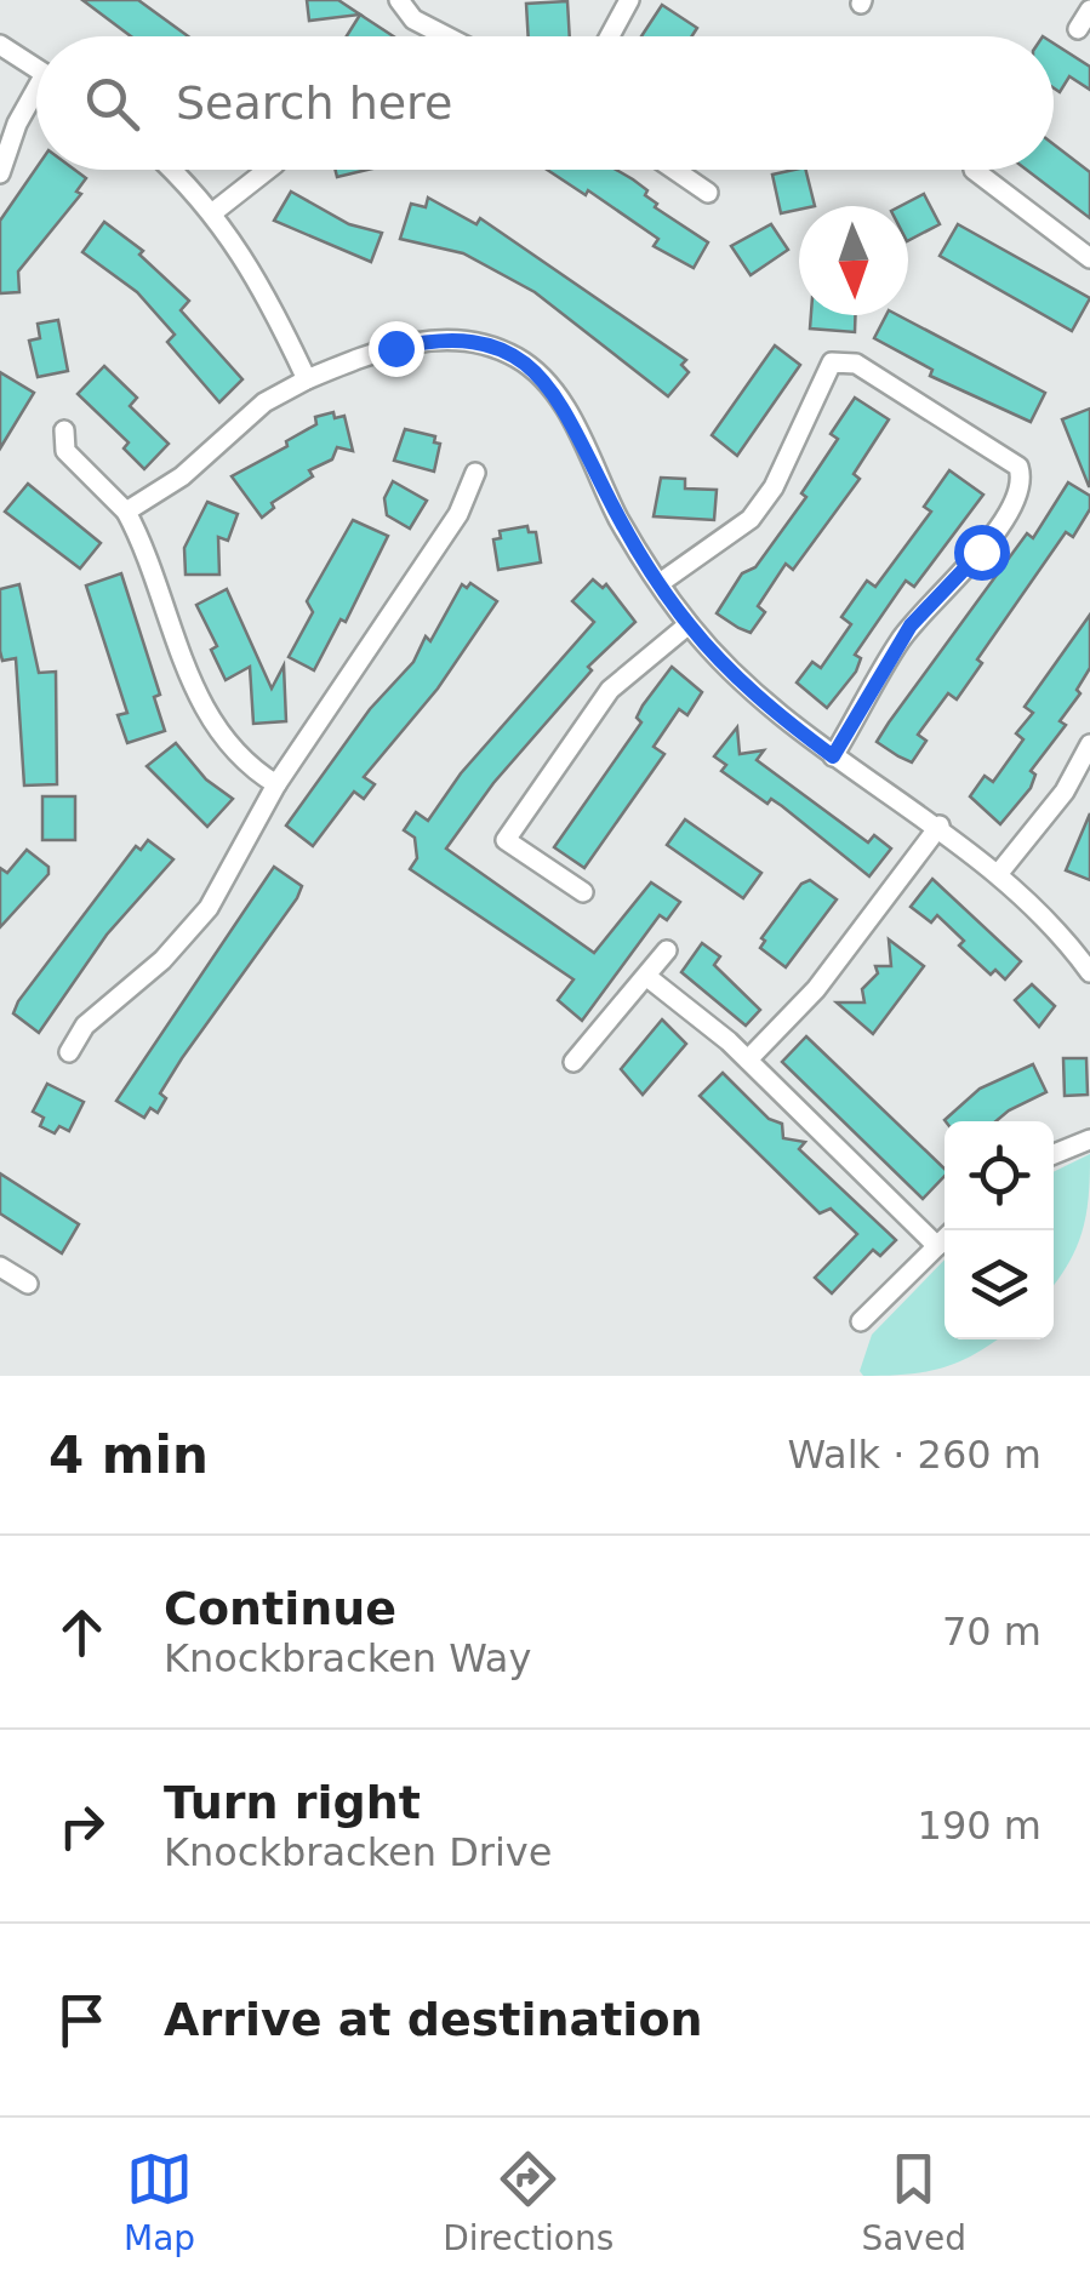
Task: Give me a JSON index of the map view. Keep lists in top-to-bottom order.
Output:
{
  "north": "bottom",
  "page": {
    "search": "Search here",
    "heading": ["4 min", "Walk · 260 m"],
    "list": [
      ["Continue", "Knockbracken Way", "70 m"],
      ["Turn right", "Knockbracken Drive", "190 m"],
      "Arrive at destination"
    ],
    "nav": ["Map", "Directions", "Saved"]
  }
}
